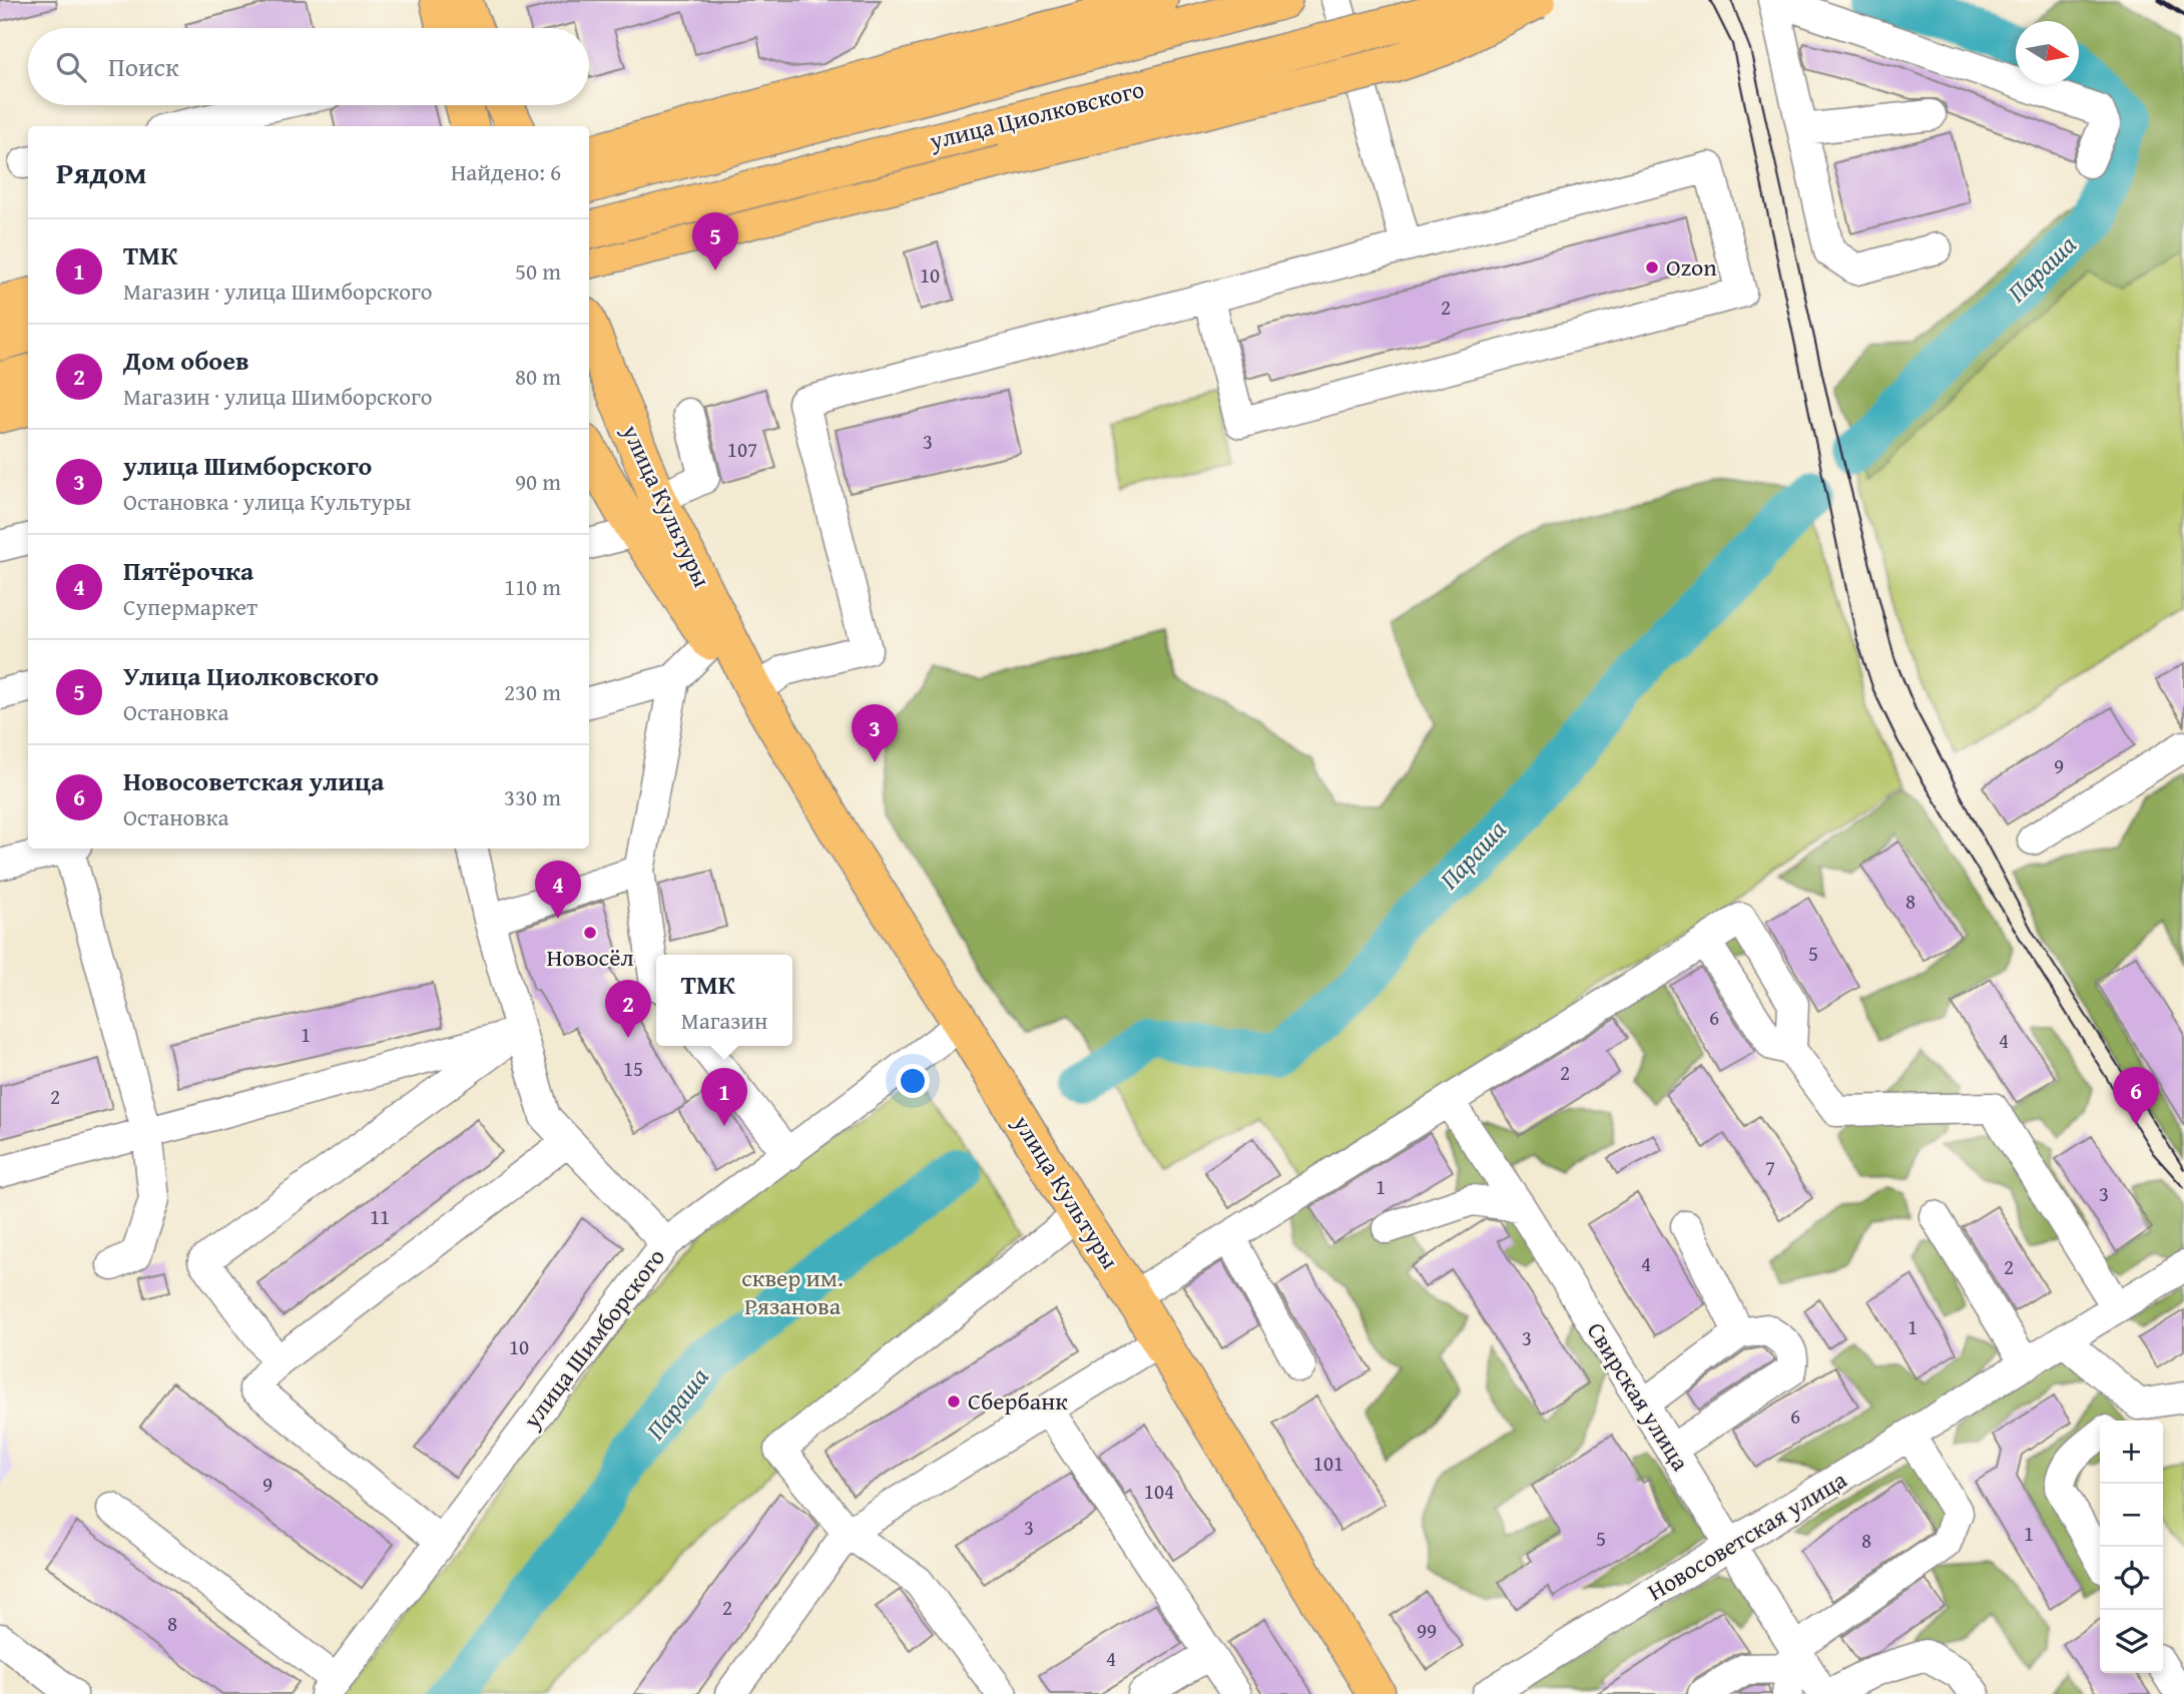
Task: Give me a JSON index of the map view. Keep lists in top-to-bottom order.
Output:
{
  "streets": {
    "main road": ["улица Циолковского", "улица Культуры"],
    "street": ["улица Шимборского", "Свирская улица", "Новосоветская улица"]
  },
  "crossings": [
    ["улица Культуры", "улица Шимборского"],
    ["Свирская улица", "Новосоветская улица"]
  ],
  "water": ["Параша"],
  "parks": ["сквер им. Рязанова"],
  "places": ["Ozon", "Новосёл", "Сбербанк"],
  "house_numbers": [
    "10",
    "2",
    "3",
    "107",
    "9",
    "8",
    "5",
    "6",
    "1",
    "4",
    "15",
    "2",
    "2",
    "7",
    "1",
    "3",
    "11",
    "4",
    "2",
    "1",
    "3",
    "10",
    "6",
    "101",
    "9",
    "104",
    "3",
    "1",
    "5",
    "8",
    "2",
    "8",
    "99",
    "4"
  ],
  "north": "right",
  "page": {
    "search": "Поиск",
    "heading": ["Рядом", "Найдено: 6"],
    "pins": [
      "5",
      "3",
      "4",
      "2",
      "6",
      "1"
    ],
    "list": [
      {
        "mark": "1",
        "name": "ТМК",
        "note": "Магазин · улица Шимборского",
        "value": "50 m"
      },
      {
        "mark": "2",
        "name": "Дом обоев",
        "note": "Магазин · улица Шимборского",
        "value": "80 m"
      },
      {
        "mark": "3",
        "name": "улица Шимборского",
        "note": "Остановка · улица Культуры",
        "value": "90 m"
      },
      {
        "mark": "4",
        "name": "Пятёрочка",
        "note": "Супермаркет",
        "value": "110 m"
      },
      {
        "mark": "5",
        "name": "Улица Циолковского",
        "note": "Остановка",
        "value": "230 m"
      },
      {
        "mark": "6",
        "name": "Новосоветская улица",
        "note": "Остановка",
        "value": "330 m"
      }
    ],
    "popup": ["ТМК", "Магазин"],
    "map_buttons": ["+", "−"]
  }
}
